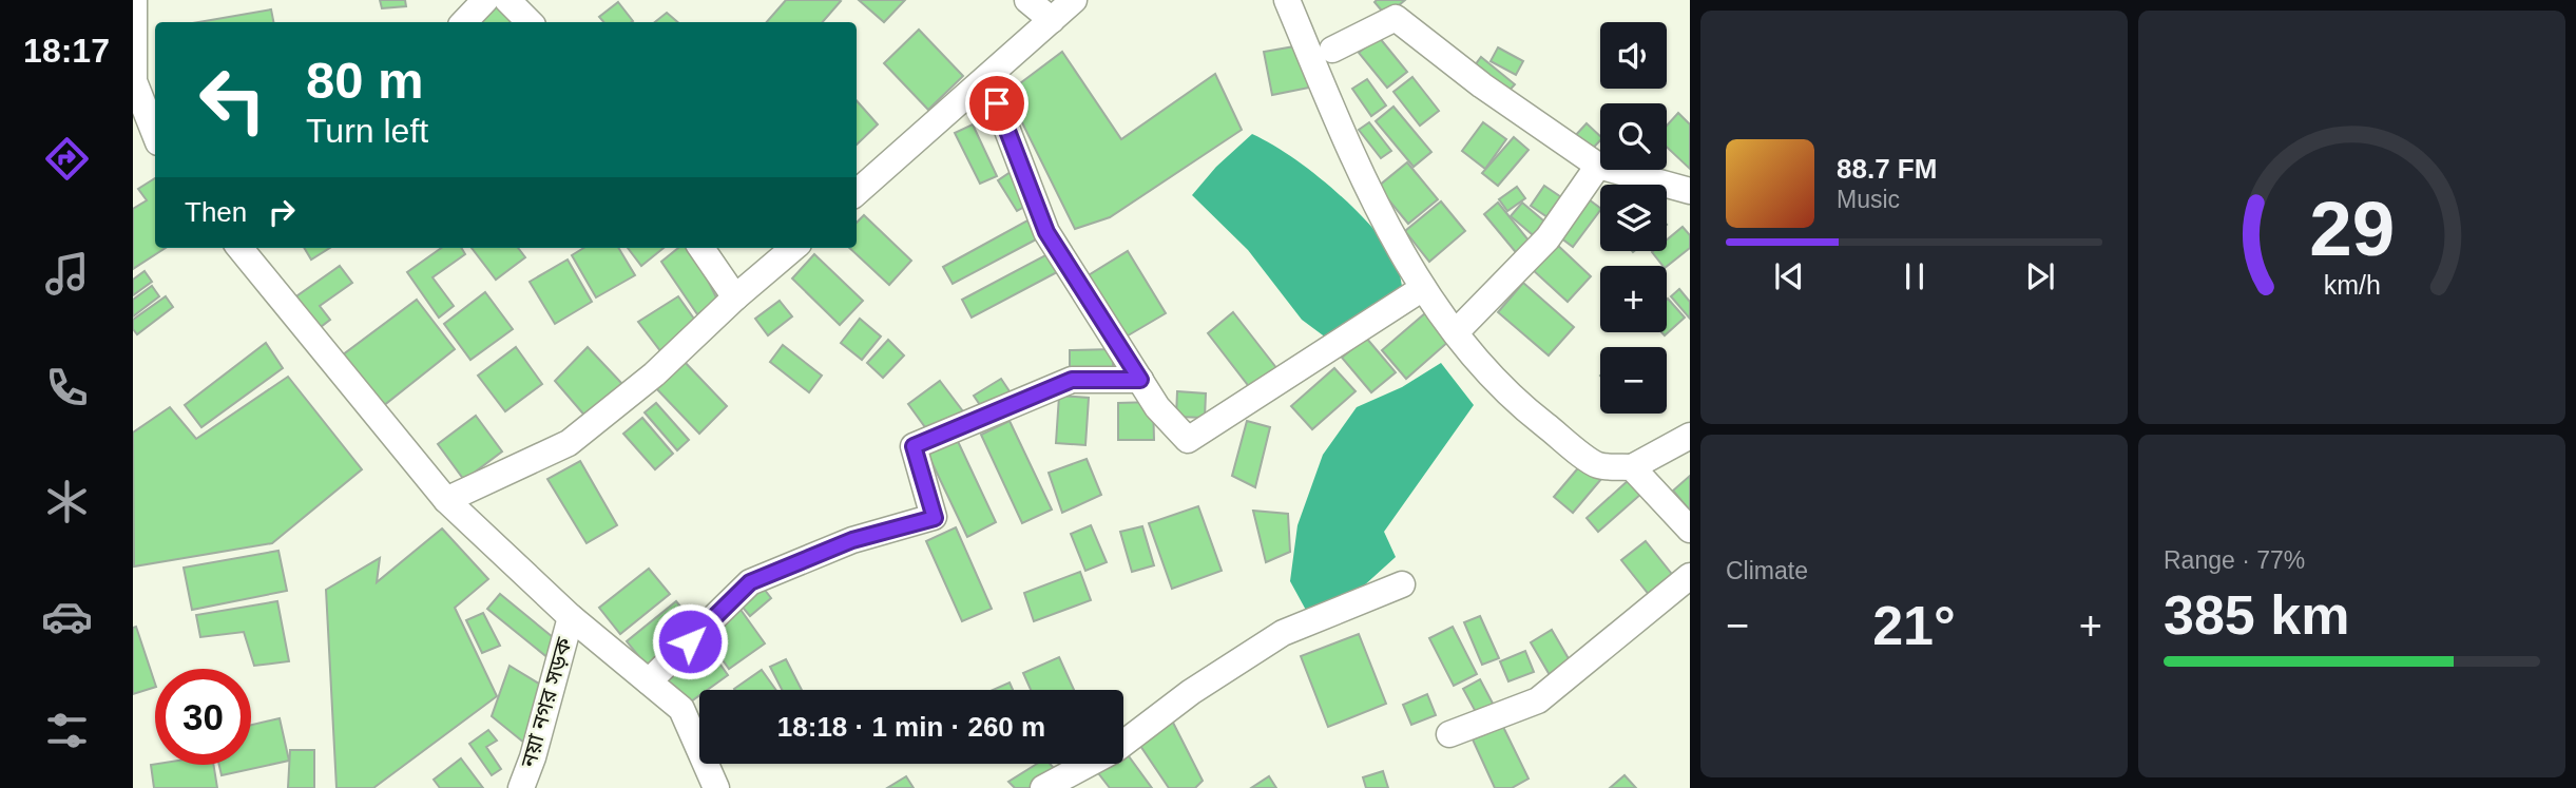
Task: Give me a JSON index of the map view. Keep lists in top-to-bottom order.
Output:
{
  "streets": {
    "street": ["নয়া নগর সড়ক"]
  },
  "page": {
    "tabs": "18:17",
    "map_buttons": ["+", "−"],
    "turn": ["80 m", "Turn left"],
    "song": ["88.7 FM", "Music"],
    "then": "Then",
    "tile": [
      "Climate",
      ["Range · 77%", "385 km"]
    ],
    "heat": ["−", "21°", "+"],
    "limit": "30",
    "trip": "18:18 · 1 min · 260 m",
    "gauge": ["29", "km/h"]
  }
}
